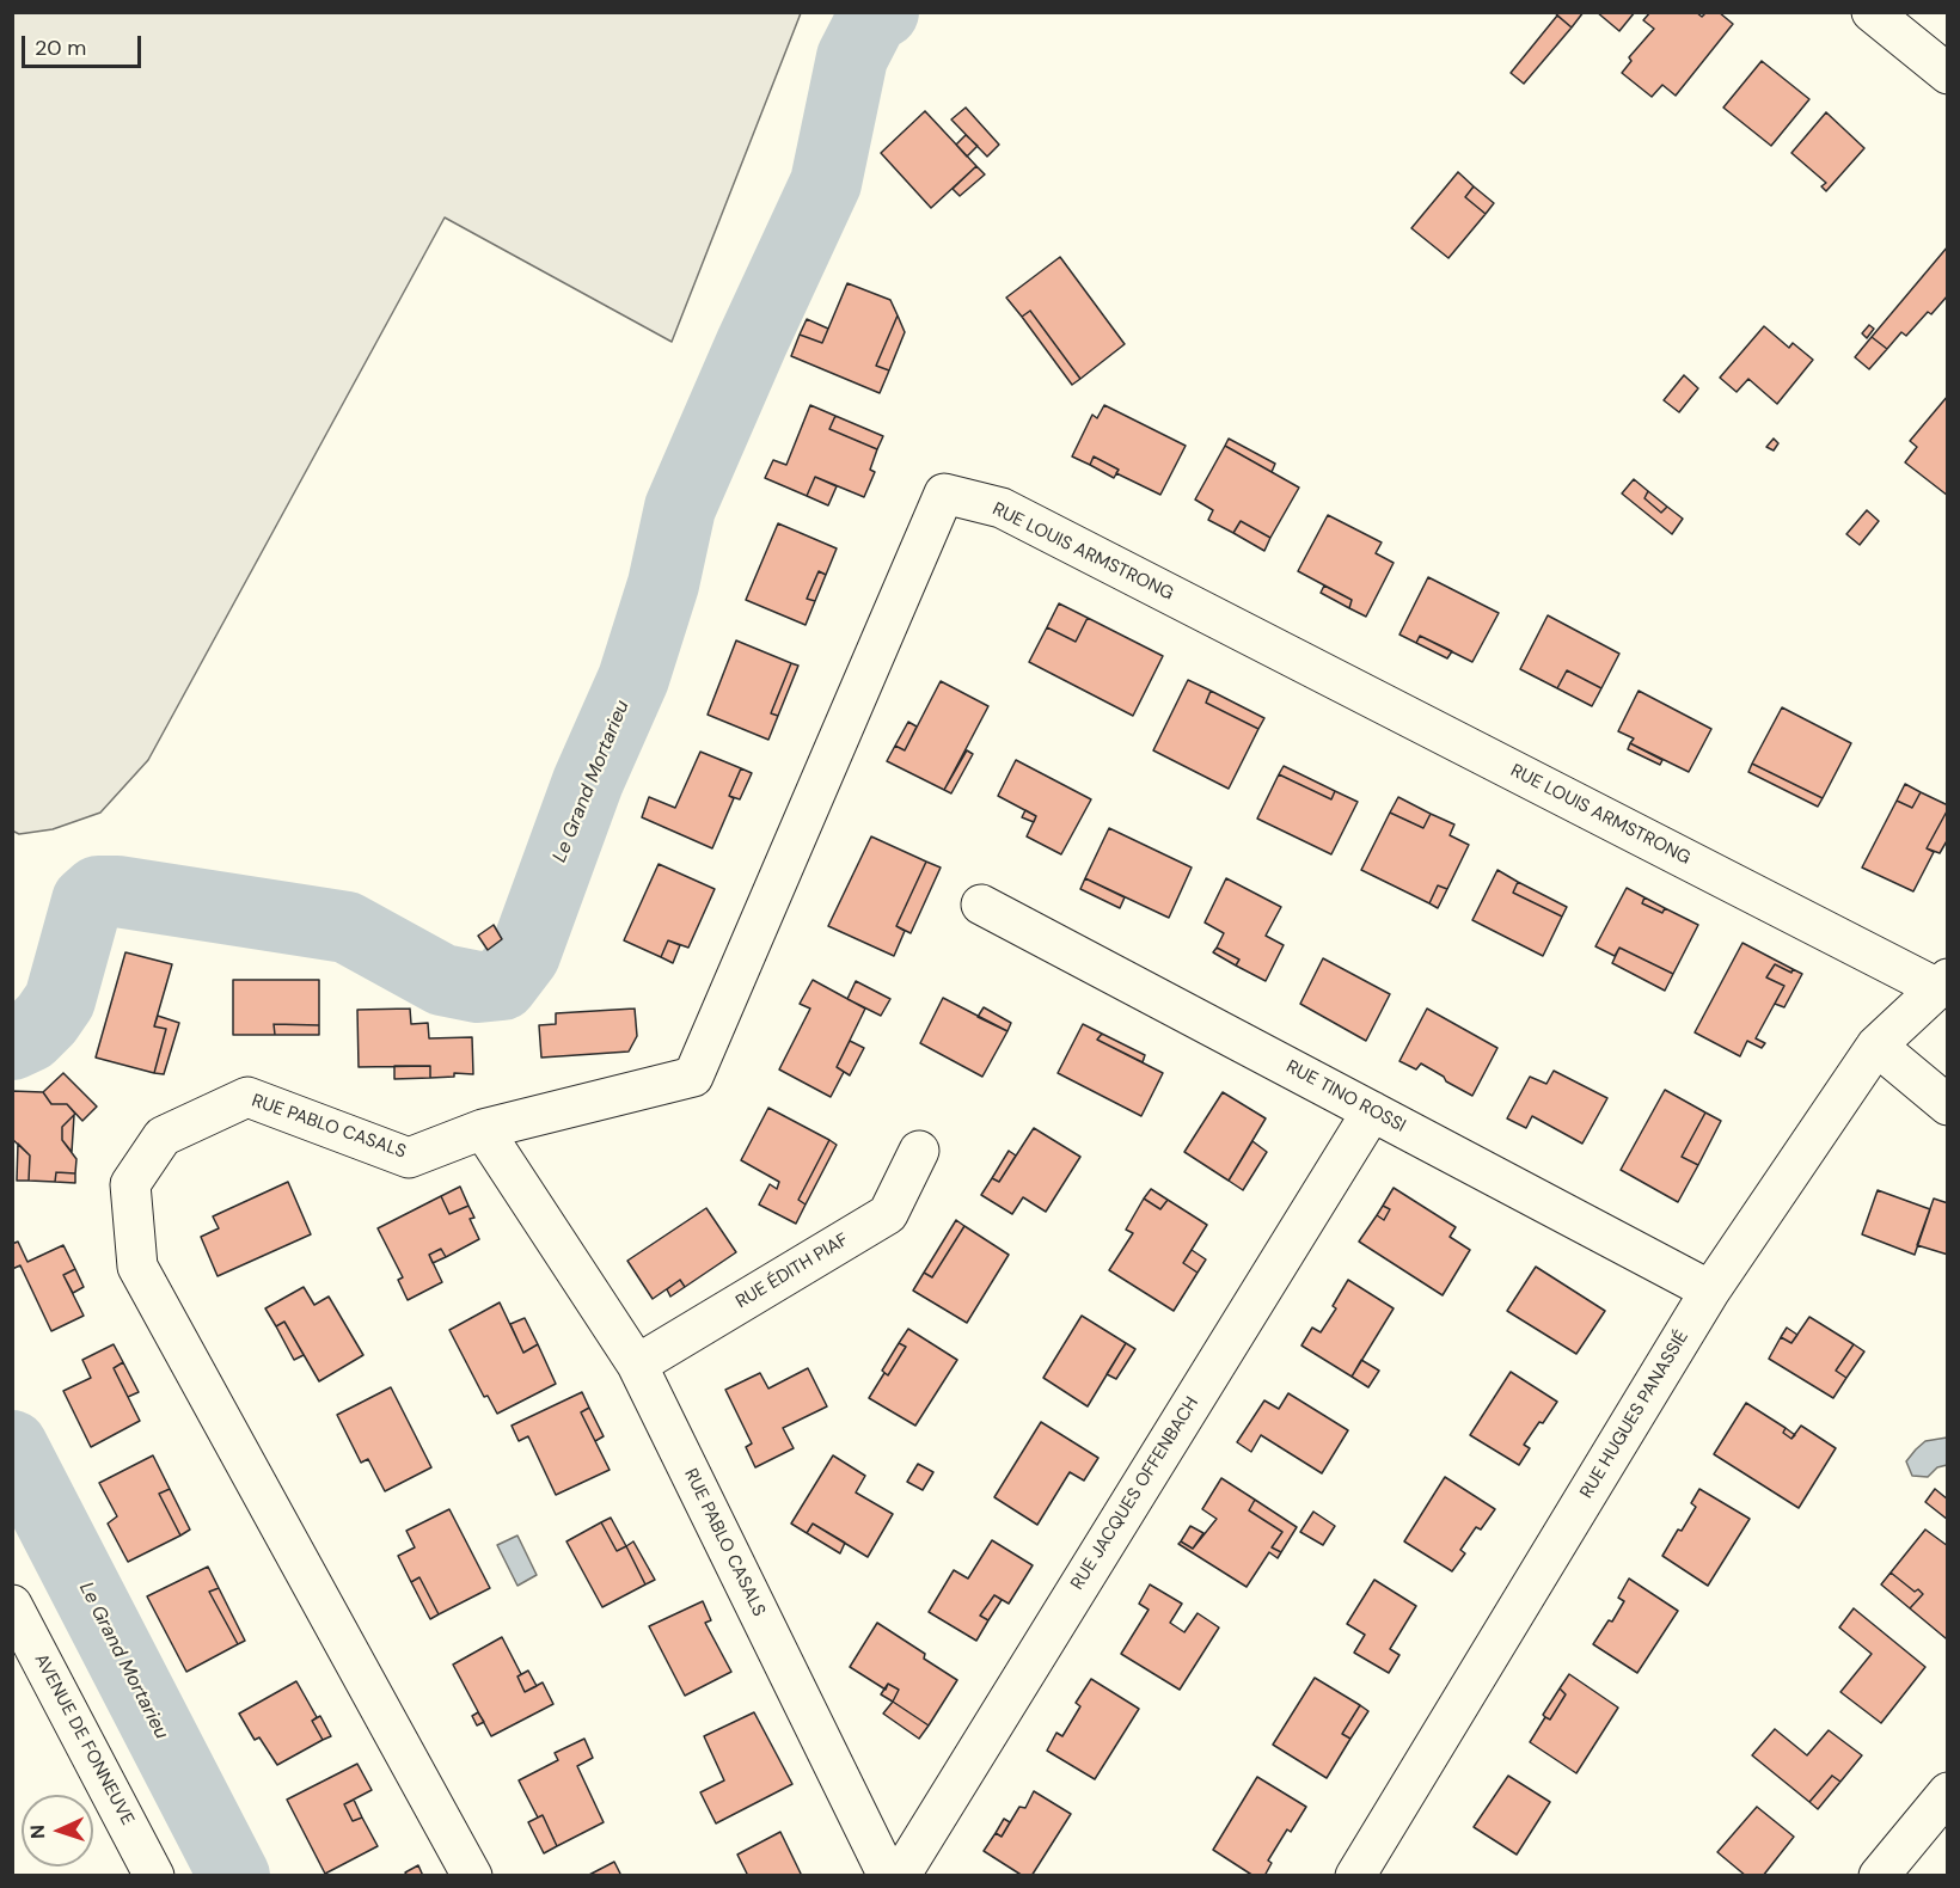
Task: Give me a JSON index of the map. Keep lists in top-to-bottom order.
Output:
{
  "streets": {
    "street": [
      "RUE LOUIS ARMSTRONG",
      "RUE TINO ROSSI",
      "RUE PABLO CASALS",
      "RUE ÉDITH PIAF",
      "RUE HUGUES PANASSIÉ",
      "RUE JACQUES OFFENBACH",
      "AVENUE DE FONNEUVE"
    ]
  },
  "crossings": [
    ["RUE LOUIS ARMSTRONG", "RUE PABLO CASALS"],
    ["RUE LOUIS ARMSTRONG", "RUE HUGUES PANASSIÉ"],
    ["RUE TINO ROSSI", "RUE HUGUES PANASSIÉ"],
    ["RUE TINO ROSSI", "RUE JACQUES OFFENBACH"],
    ["RUE PABLO CASALS", "RUE ÉDITH PIAF"]
  ],
  "water": ["Le Grand Mortarieu"],
  "scale_bar": "20 m",
  "north": "left"
}
